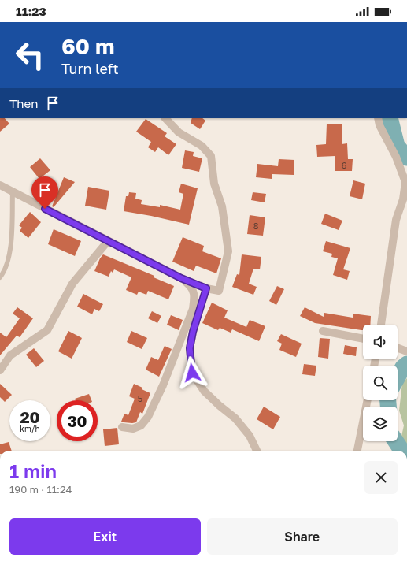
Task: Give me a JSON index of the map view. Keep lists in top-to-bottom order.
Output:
{
  "house_numbers": ["6", "8", "5"],
  "page": {
    "status": "11:23",
    "turn": ["60 m", "Turn left"],
    "then": "Then",
    "speed": "20 km/h",
    "limit": "30",
    "heading": ["1 min", "190 m · 11:24"],
    "buttons": ["Exit", "Share"]
  }
}
